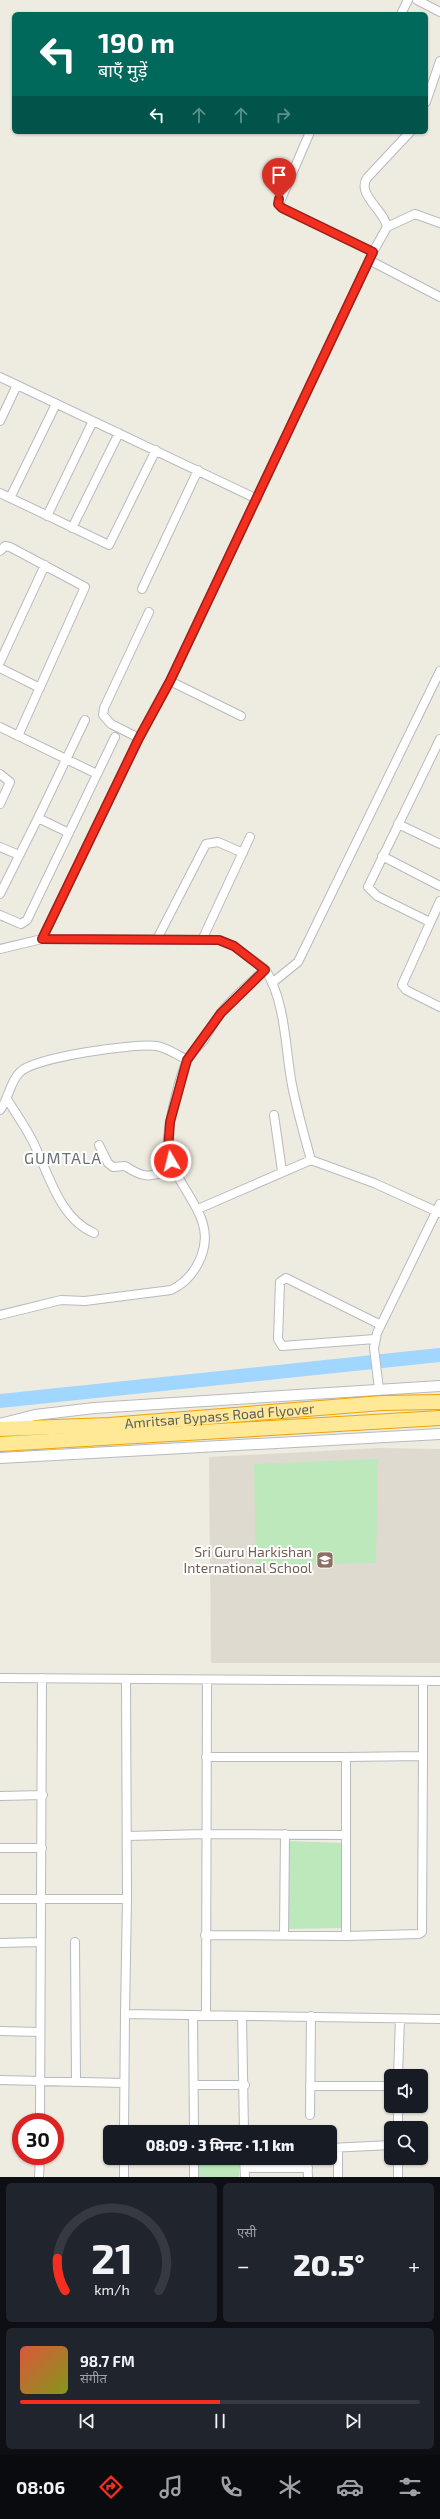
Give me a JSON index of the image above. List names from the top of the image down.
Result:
{
  "streets": {
    "highway": ["Amritsar Bypass Road Flyover"]
  },
  "districts": ["GUMTALA"],
  "places": {
    "school or university": ["Sri Guru Harkishan International School"]
  },
  "page": {
    "turn": ["190 m", "बाएँ मुड़ें"],
    "limit": "30",
    "trip": "08:09 · 3 मिनट · 1.1 km",
    "tile": "एसी",
    "heat": ["−", "20.5°", "+"],
    "song": ["98.7 FM", "संगीत"],
    "tabs": "08:06",
    "gauge": ["21", "km/h"]
  }
}
